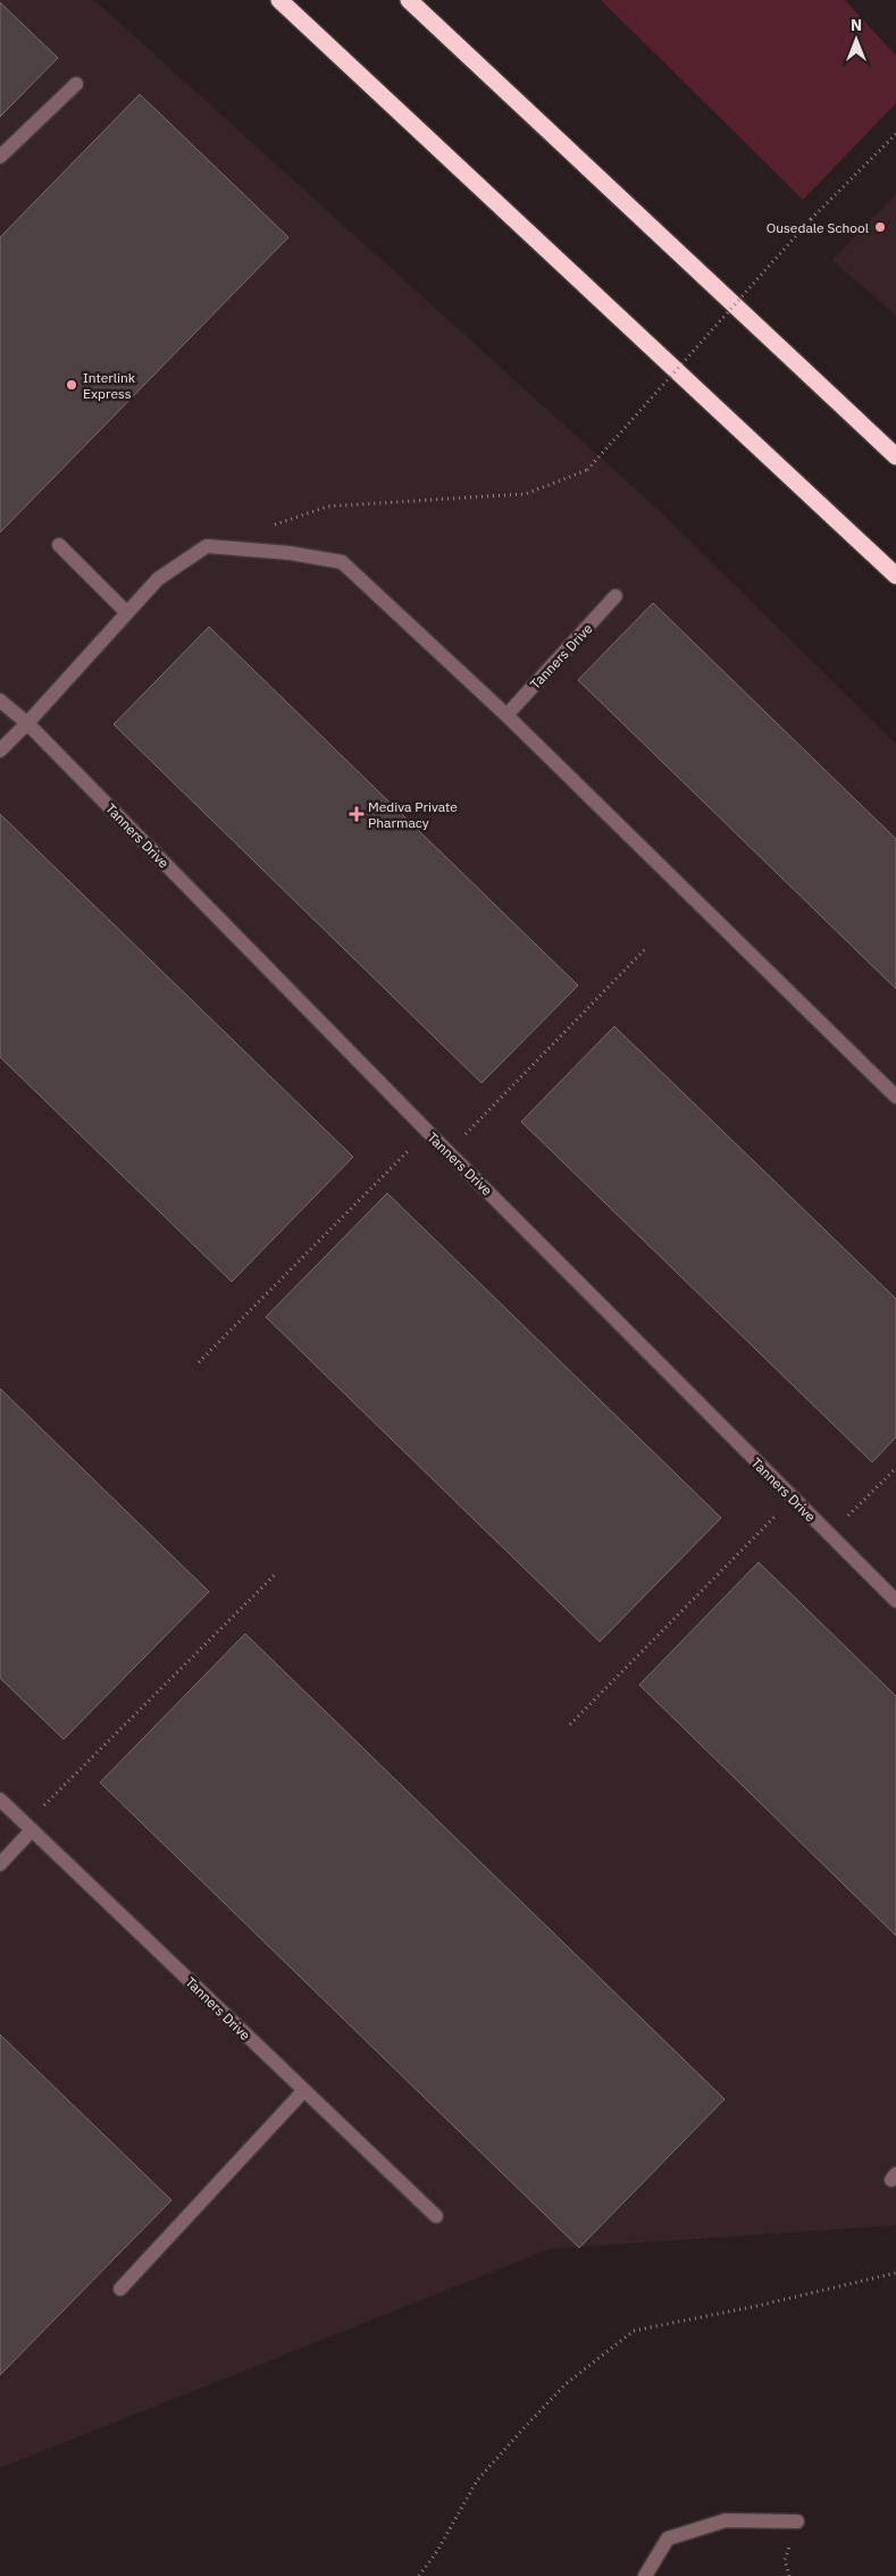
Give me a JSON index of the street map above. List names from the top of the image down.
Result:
{
  "streets": {
    "street": ["Tanners Drive"]
  },
  "places": {
    "other": ["Ousedale School", "Interlink Express"],
    "health": ["Mediva Private Pharmacy"]
  },
  "north": "top"
}
